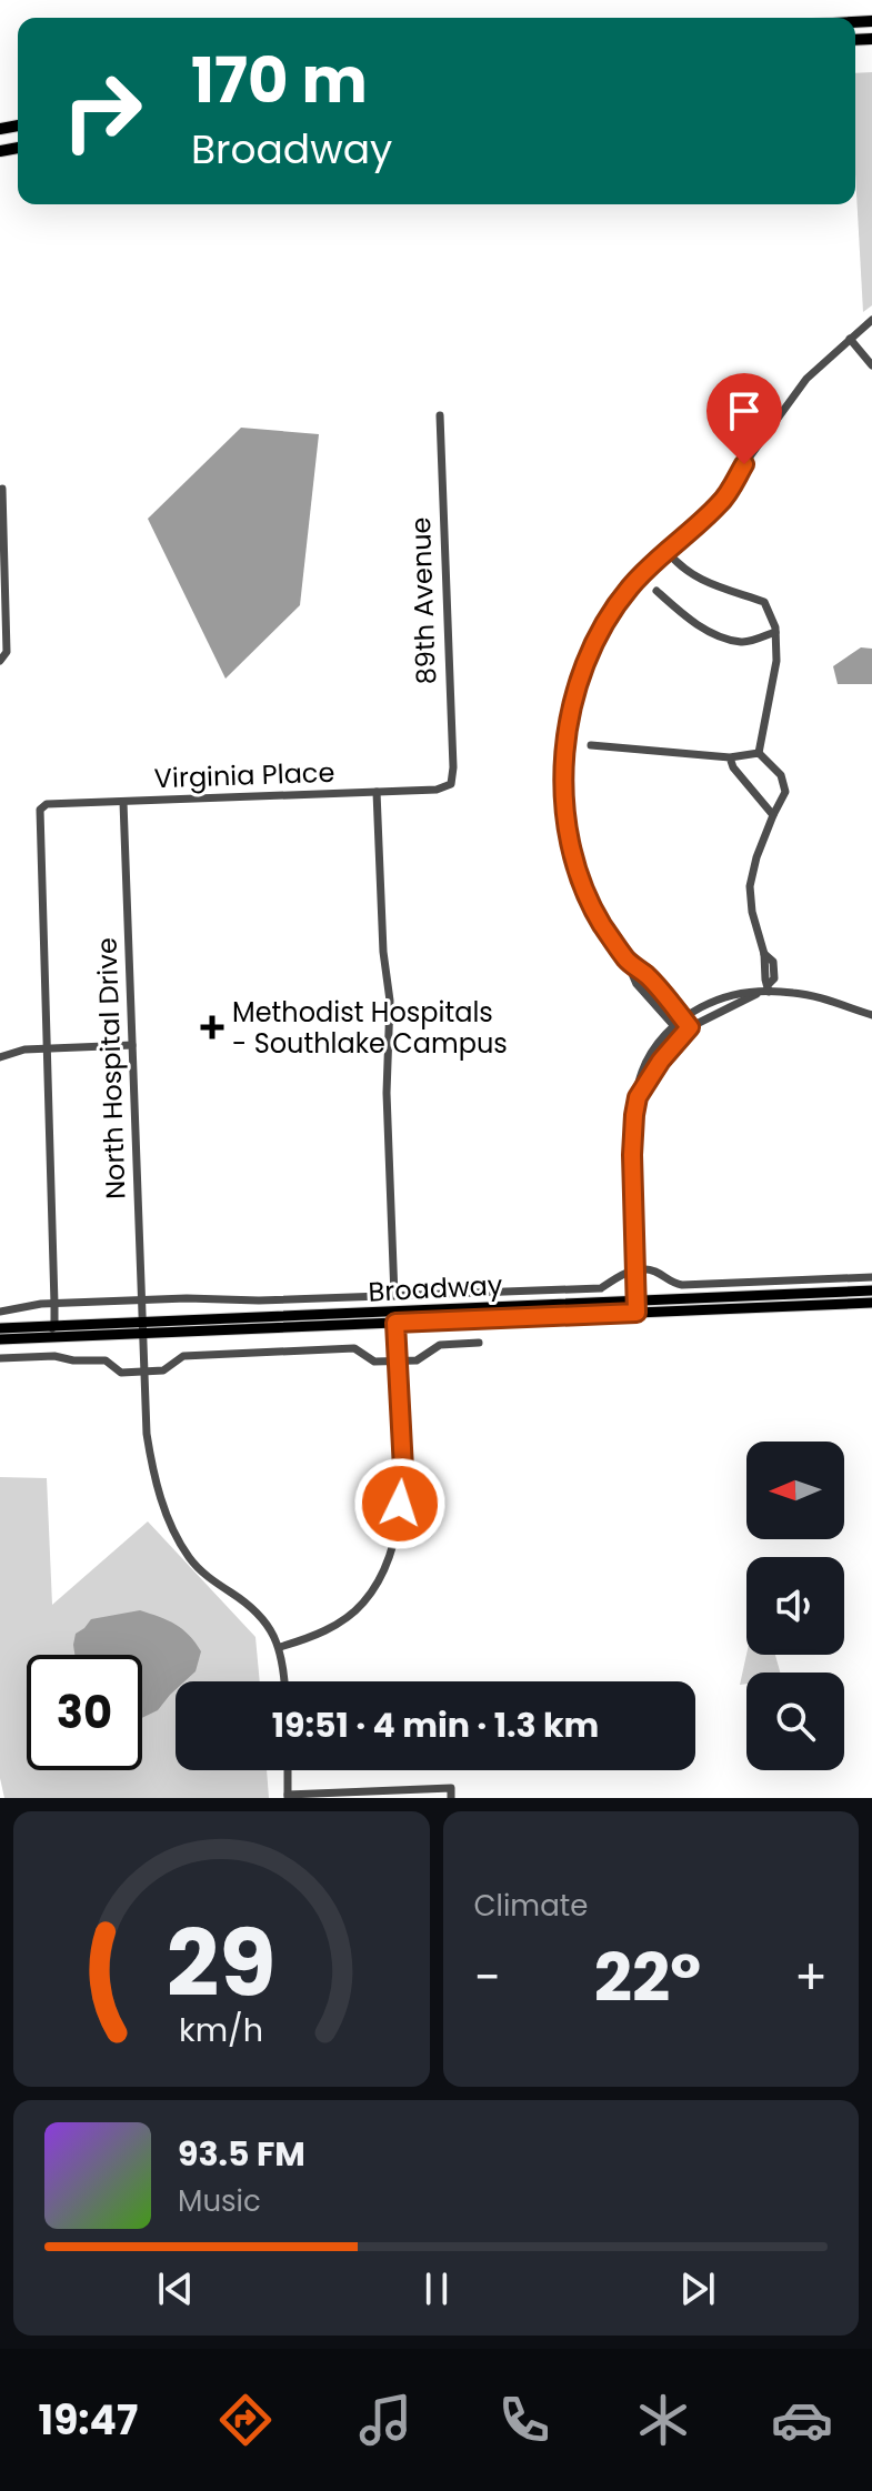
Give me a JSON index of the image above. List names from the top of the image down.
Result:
{
  "streets": {
    "main road": ["Broadway"],
    "street": ["89th Avenue", "Virginia Place", "North Hospital Drive"]
  },
  "crossings": [
    ["89th Avenue", "Virginia Place"],
    ["Virginia Place", "North Hospital Drive"],
    ["North Hospital Drive", "Broadway"]
  ],
  "places": {
    "health": ["Methodist Hospitals - Southlake Campus"]
  },
  "north": "left",
  "page": {
    "turn": ["170 m", "Broadway"],
    "limit": "30",
    "trip": "19:51 · 4 min · 1.3 km",
    "tile": "Climate",
    "heat": ["−", "22°", "+"],
    "song": ["93.5 FM", "Music"],
    "tabs": "19:47",
    "gauge": ["29", "km/h"]
  }
}
